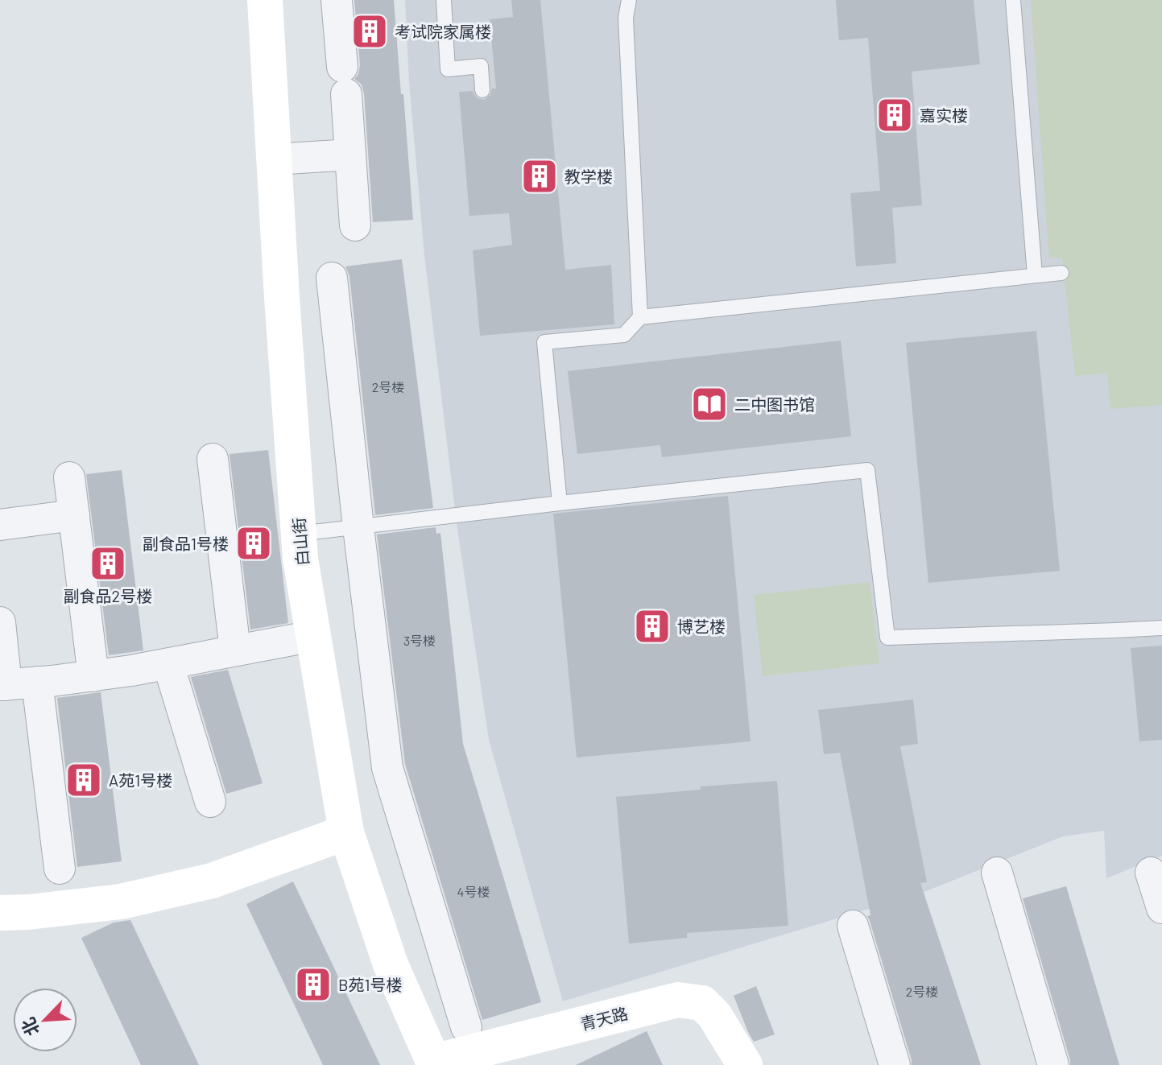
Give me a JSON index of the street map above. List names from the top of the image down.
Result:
{
  "streets": {
    "main road": ["白山街", "青天路"]
  },
  "crossings": [
    ["白山街", "青天路"]
  ],
  "places": {
    "building": [
      "考试院家属楼",
      "嘉实楼",
      "教学楼",
      "副食品1号楼",
      "副食品2号楼",
      "博艺楼",
      "A苑1号楼",
      "B苑1号楼"
    ],
    "library": ["二中图书馆"]
  },
  "house_numbers": [
    "2号楼",
    "3号楼",
    "4号楼",
    "2号楼"
  ],
  "north": "bottom left"
}
